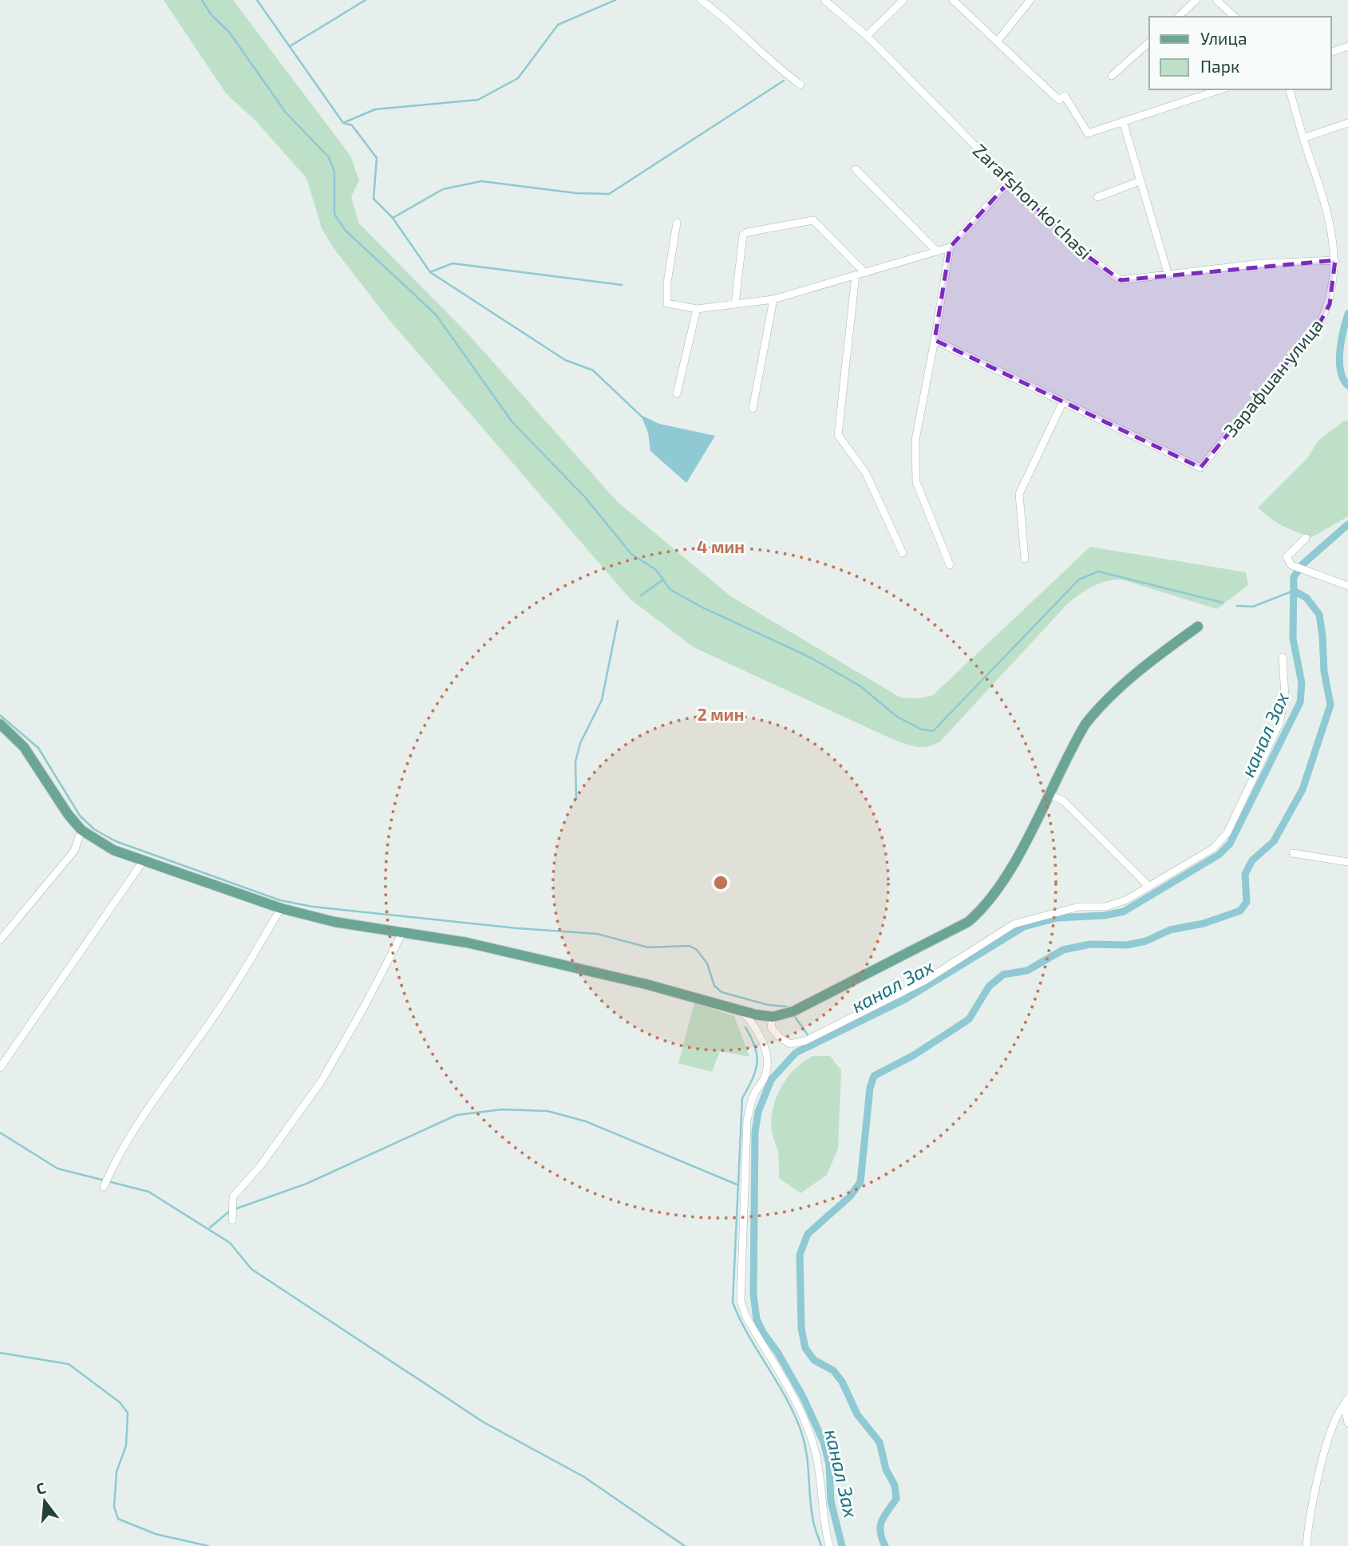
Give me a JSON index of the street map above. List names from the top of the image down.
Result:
{
  "streets": {
    "street": ["Zarafshon ko'chasi", "Зарафшан улица"]
  },
  "crossings": [
    ["Zarafshon ko'chasi", "Зарафшан улица"]
  ],
  "water": ["канал Зах"],
  "legend": ["Улица", "Парк"],
  "north": "top",
  "rings": ["4 мин", "2 мин"]
}
